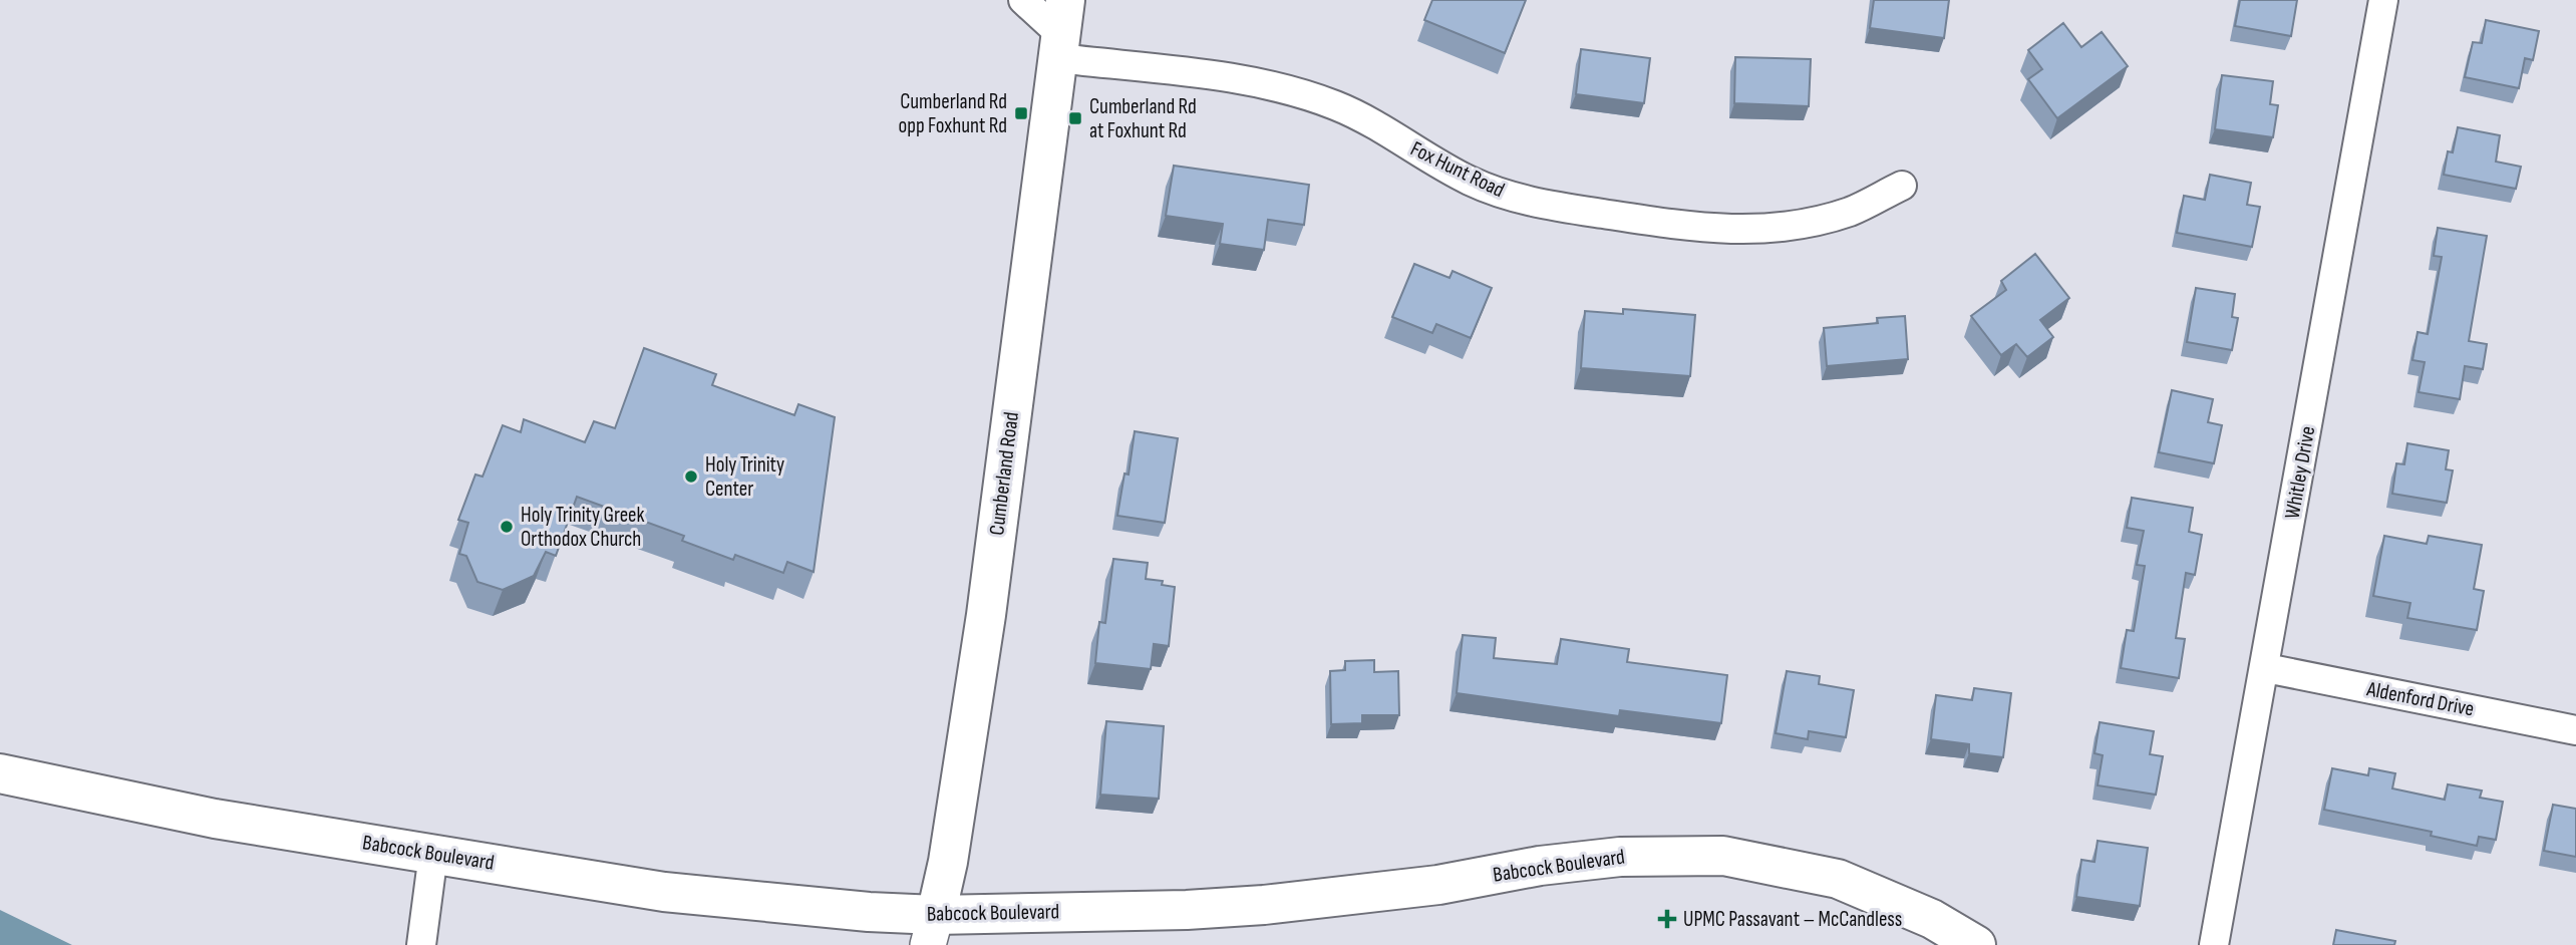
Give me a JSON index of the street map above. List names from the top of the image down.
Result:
{
  "streets": {
    "main road": ["Cumberland Road", "Babcock Boulevard"],
    "street": ["Fox Hunt Road", "Whitley Drive", "Aldenford Drive"]
  },
  "crossings": [
    ["Fox Hunt Road", "Cumberland Road"],
    ["Whitley Drive", "Aldenford Drive"],
    ["Cumberland Road", "Babcock Boulevard"]
  ],
  "places": {
    "transit": ["Cumberland Rd opp Foxhunt Rd", "Cumberland Rd at Foxhunt Rd"],
    "other": ["Holy Trinity Center", "Holy Trinity Greek Orthodox Church"],
    "health": ["UPMC Passavant – McCandless"]
  }
}
